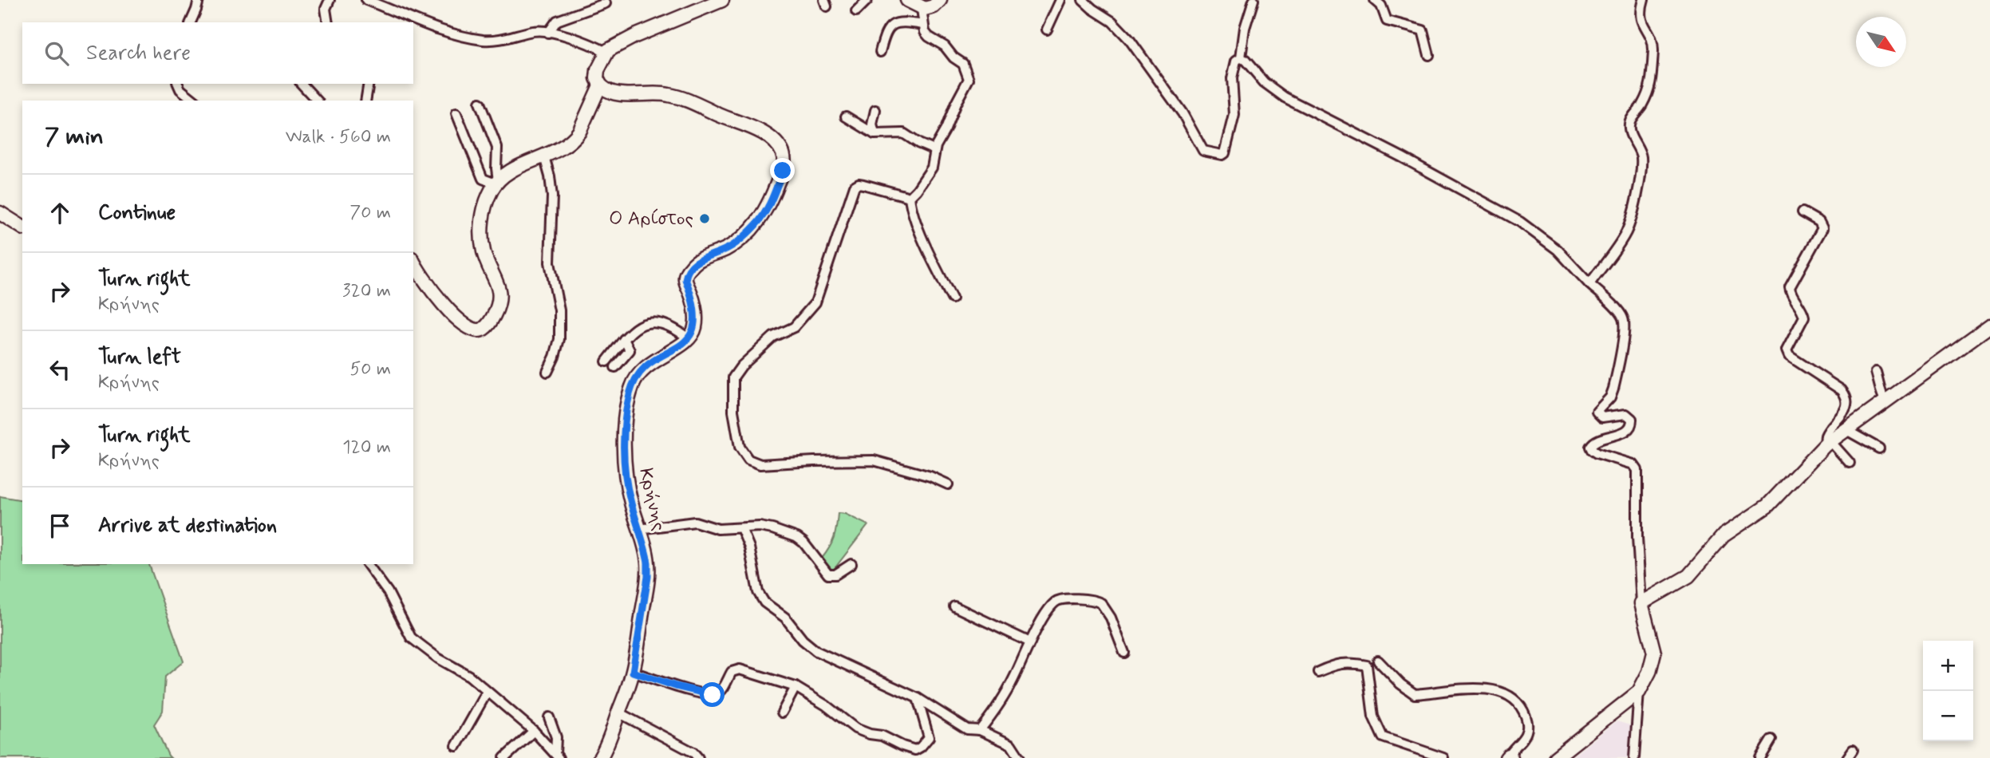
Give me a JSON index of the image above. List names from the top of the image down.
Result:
{
  "streets": {
    "street": ["Κρήνης"]
  },
  "places": ["Ο Αρίστος"],
  "north": "bottom right",
  "page": {
    "search": "Search here",
    "heading": ["7 min", "Walk · 560 m"],
    "list": [
      ["Continue", "70 m"],
      ["Turn right", "Κρήνης", "320 m"],
      ["Turn left", "Κρήνης", "50 m"],
      ["Turn right", "Κρήνης", "120 m"],
      "Arrive at destination"
    ],
    "map_buttons": ["+", "−"]
  }
}
